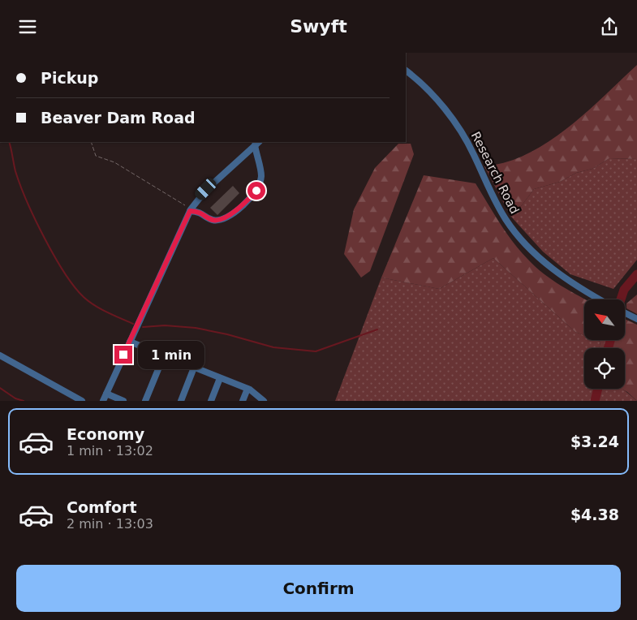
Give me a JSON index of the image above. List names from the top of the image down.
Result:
{
  "streets": {
    "street": ["Research Road"]
  },
  "north": "top left",
  "page": {
    "header": "Swyft",
    "banner": ["Pickup", "Beaver Dam Road"],
    "bubble": "1 min",
    "list": [
      {
        "name": "Economy",
        "note": "1 min · 13:02",
        "value": "$3.24"
      },
      {
        "name": "Comfort",
        "note": "2 min · 13:03",
        "value": "$4.38"
      }
    ],
    "buttons": "Confirm"
  }
}
